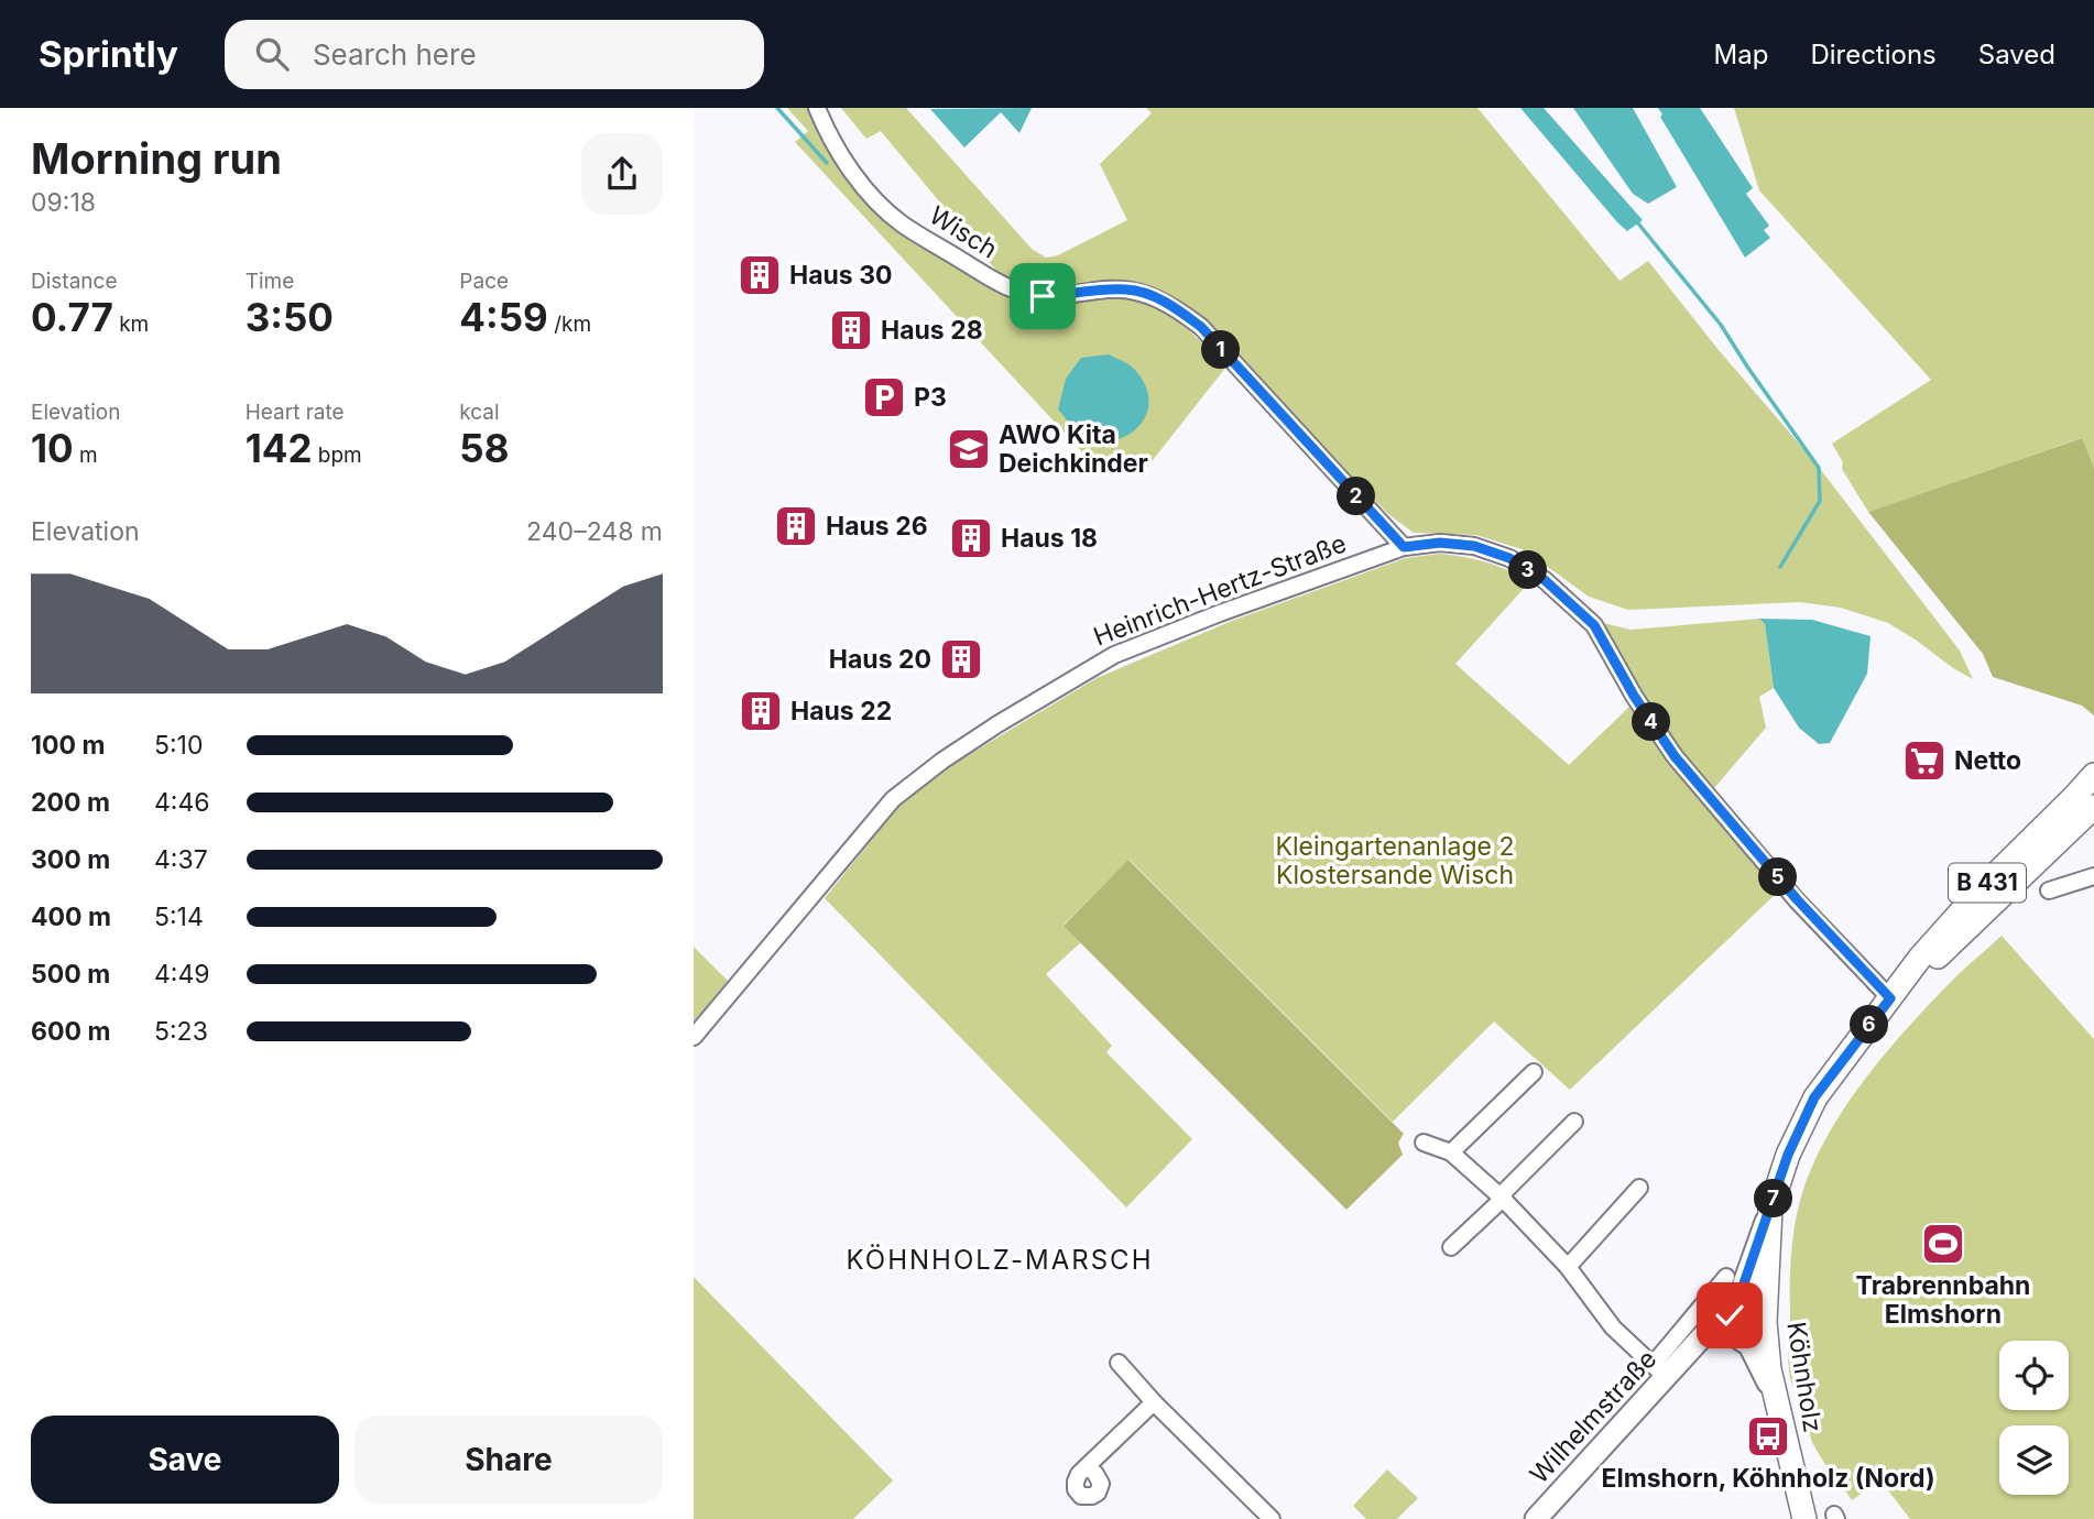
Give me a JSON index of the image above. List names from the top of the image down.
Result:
{
  "streets": {
    "main road": ["B 431", "Köhnholz", "Wilhelmstraße"],
    "street": ["Wisch", "Heinrich-Hertz-Straße"]
  },
  "crossings": [
    ["Wisch", "Heinrich-Hertz-Straße"],
    ["Heinrich-Hertz-Straße", "B 431"],
    ["Heinrich-Hertz-Straße", "Köhnholz"],
    ["B 431", "Köhnholz"],
    ["Köhnholz", "Wilhelmstraße"]
  ],
  "districts": ["KÖHNHOLZ-MARSCH"],
  "parks": ["Kleingartenanlage 2 Klostersande Wisch"],
  "places": {
    "building": [
      "Haus 30",
      "Haus 28",
      "Haus 26",
      "Haus 18",
      "Haus 20",
      "Haus 22"
    ],
    "parking": ["P3"],
    "school or university": ["AWO Kita Deichkinder"],
    "supermarket": ["Netto"],
    "sports": ["Trabrennbahn Elmshorn"],
    "bus stop": ["Elmshorn, Köhnholz (Nord)"]
  },
  "page": {
    "header": "Sprintly",
    "search": "Search here",
    "nav": ["Map", "Directions", "Saved"],
    "heading": ["Morning run", "09:18"],
    "stats": [
      ["Distance", "0.77 km"],
      ["Time", "3:50"],
      ["Pace", "4:59 /km"],
      ["Elevation", "10 m"],
      ["Heart rate", "142 bpm"],
      ["kcal", "58"]
    ],
    "pins": [
      "1",
      "2",
      "3",
      "4",
      "5",
      "6",
      "7"
    ],
    "chart": ["Elevation", "240–248 m"],
    "list": [
      {
        "name": "100 m",
        "note": "5:10"
      },
      {
        "name": "200 m",
        "note": "4:46"
      },
      {
        "name": "300 m",
        "note": "4:37"
      },
      {
        "name": "400 m",
        "note": "5:14"
      },
      {
        "name": "500 m",
        "note": "4:49"
      },
      {
        "name": "600 m",
        "note": "5:23"
      }
    ],
    "buttons": ["Save", "Share"]
  }
}
